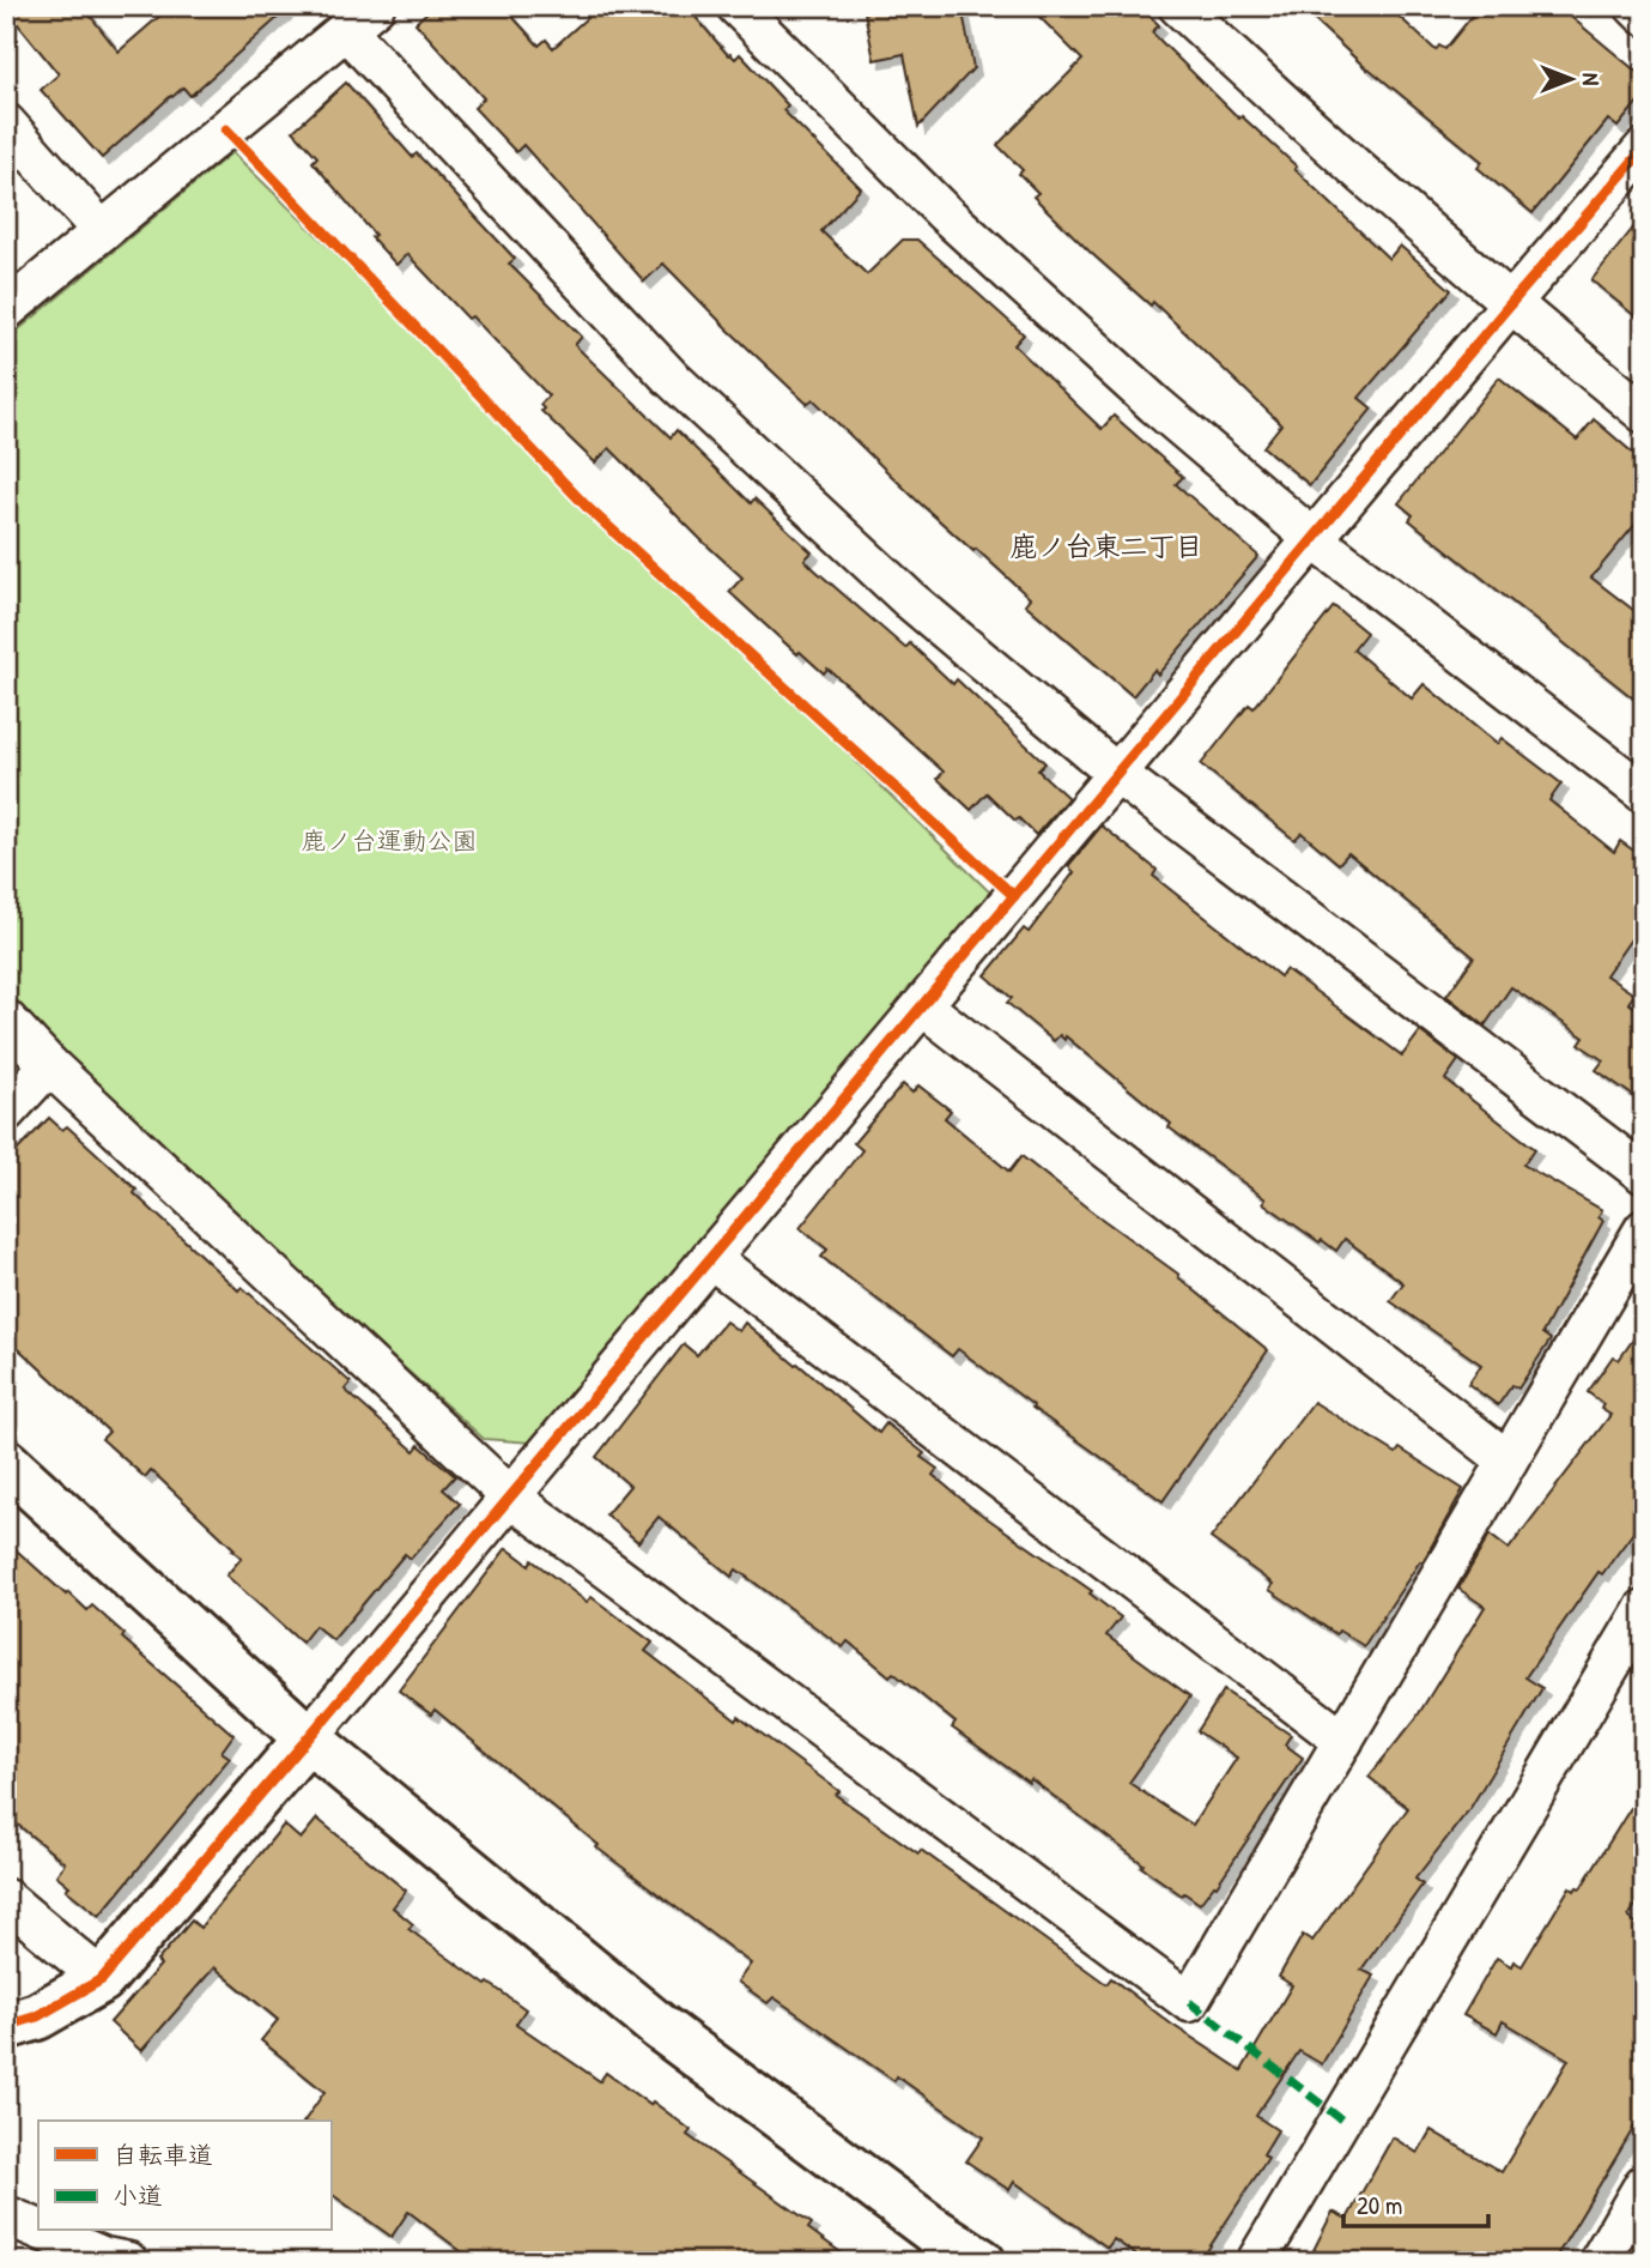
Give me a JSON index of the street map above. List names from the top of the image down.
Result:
{
  "districts": ["鹿ノ台東二丁目"],
  "parks": ["鹿ノ台運動公園"],
  "legend": ["自転車道", "小道"],
  "scale_bar": "20 m",
  "north": "right"
}
